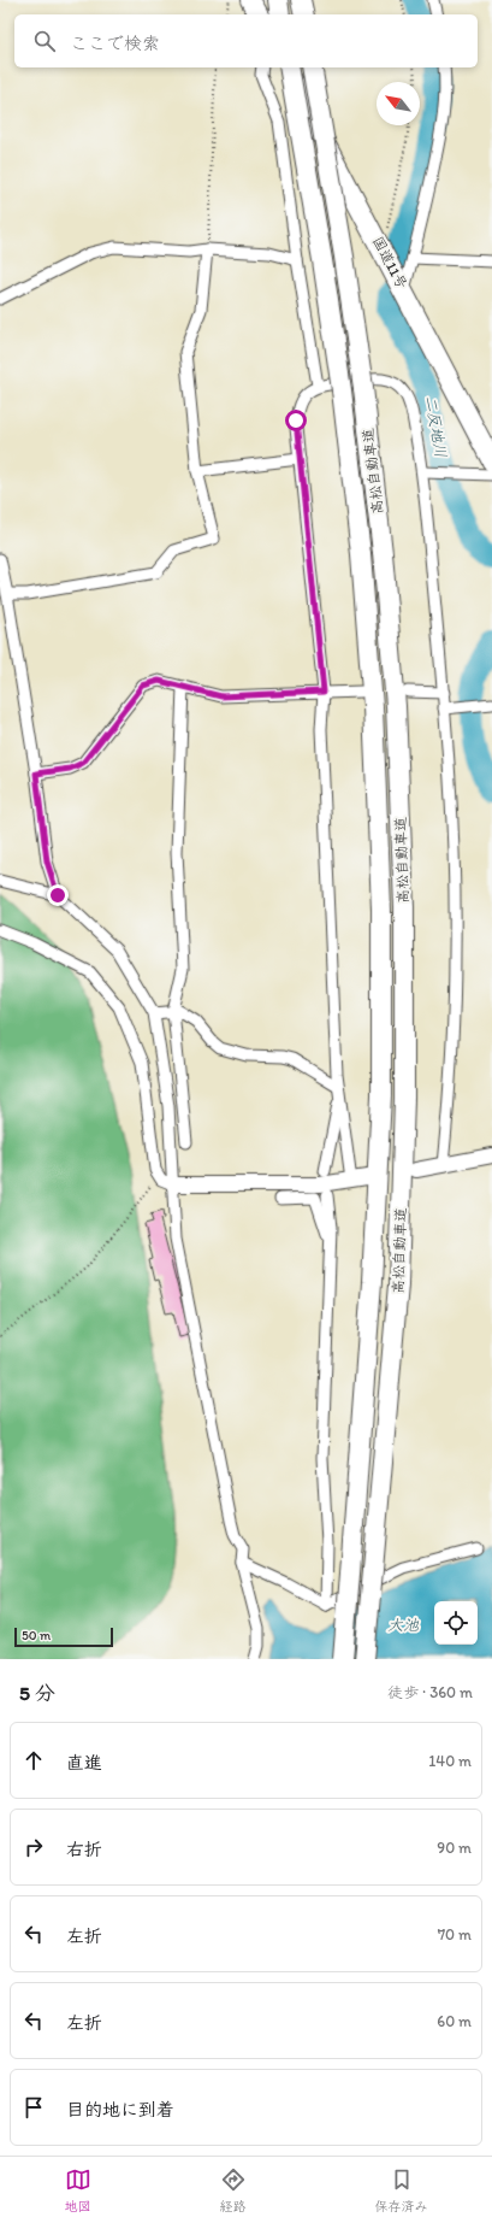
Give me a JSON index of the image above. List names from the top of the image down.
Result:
{
  "streets": {
    "highway": ["国道11号", "高松自動車道"]
  },
  "water": ["二反地川", "大池"],
  "scale_bar": "50 m",
  "north": "top left",
  "page": {
    "search": "ここで検索",
    "scale": "50 m",
    "heading": ["5 分", "徒歩 · 360 m"],
    "list": [
      ["直進", "140 m"],
      ["右折", "90 m"],
      ["左折", "70 m"],
      ["左折", "60 m"],
      "目的地に到着"
    ],
    "nav": ["地図", "経路", "保存済み"]
  }
}
